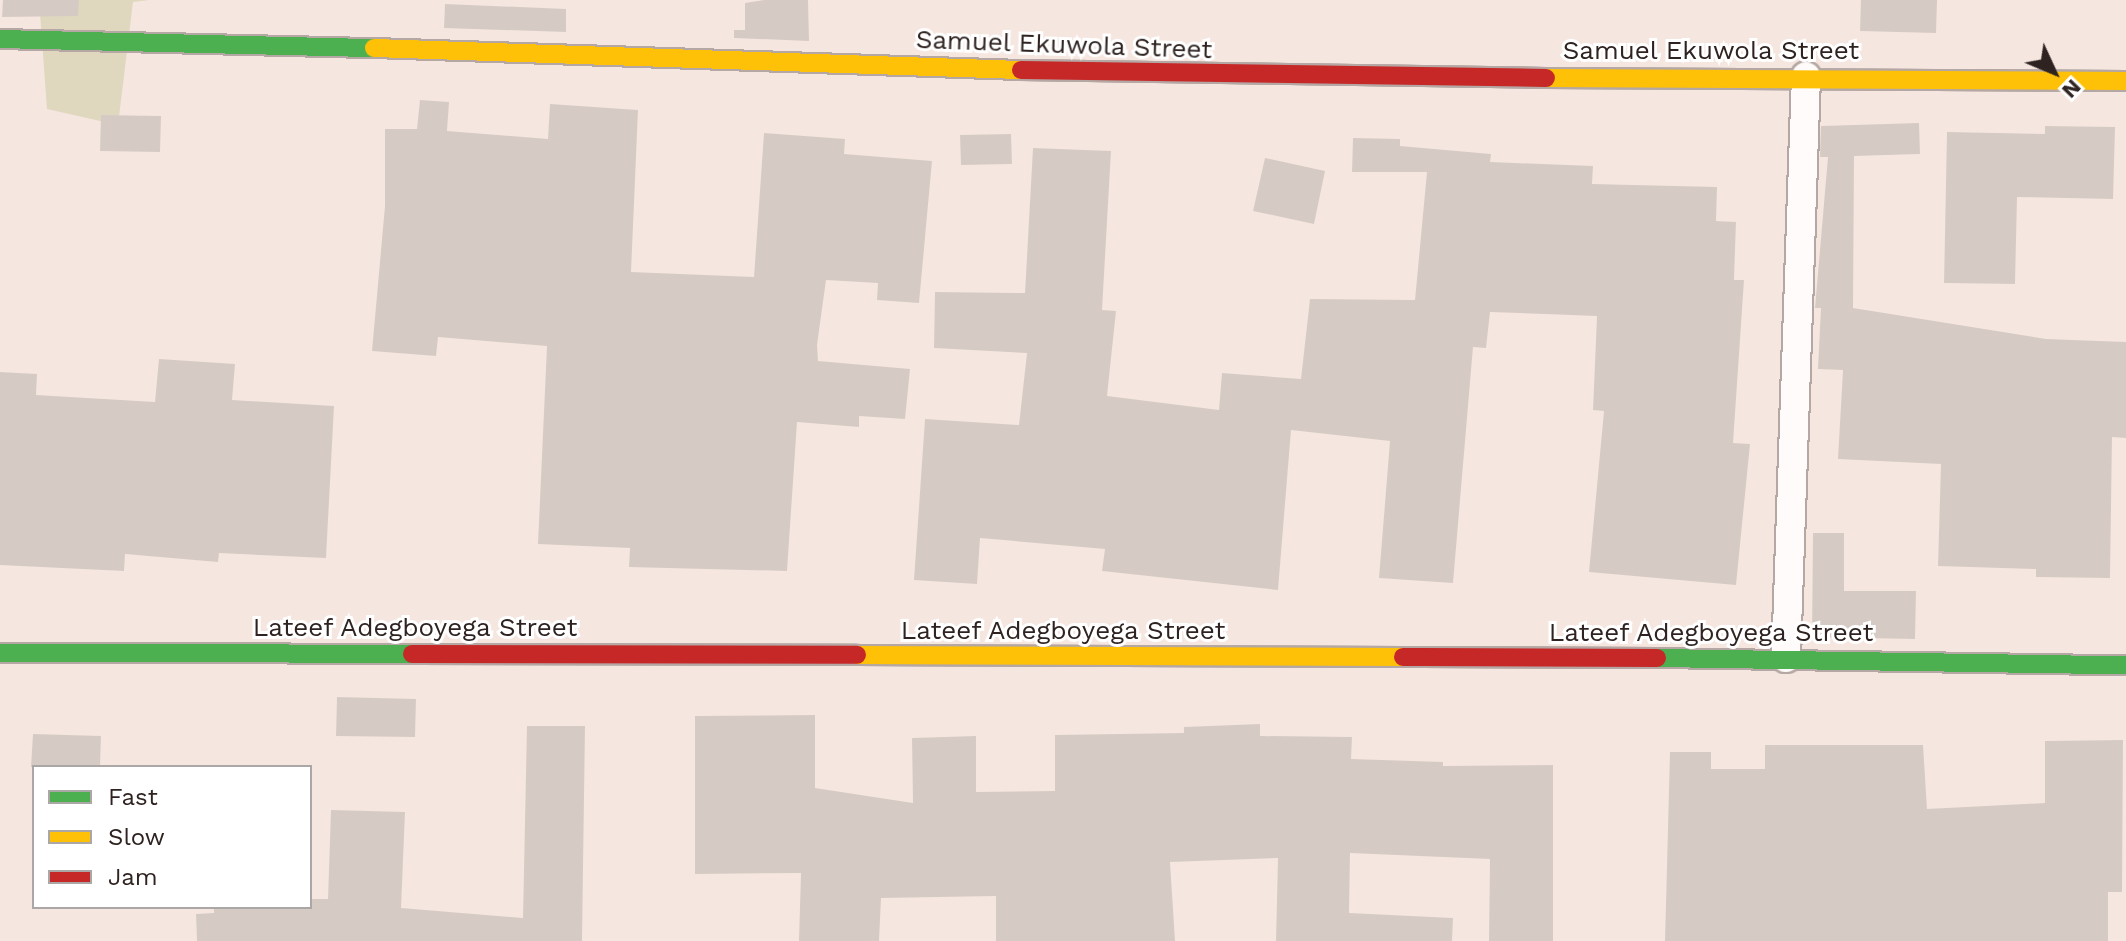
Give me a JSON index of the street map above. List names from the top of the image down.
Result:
{
  "streets": {
    "street": ["Samuel Ekuwola Street", "Lateef Adegboyega Street"]
  },
  "legend": ["Fast", "Slow", "Jam"],
  "north": "bottom right"
}
